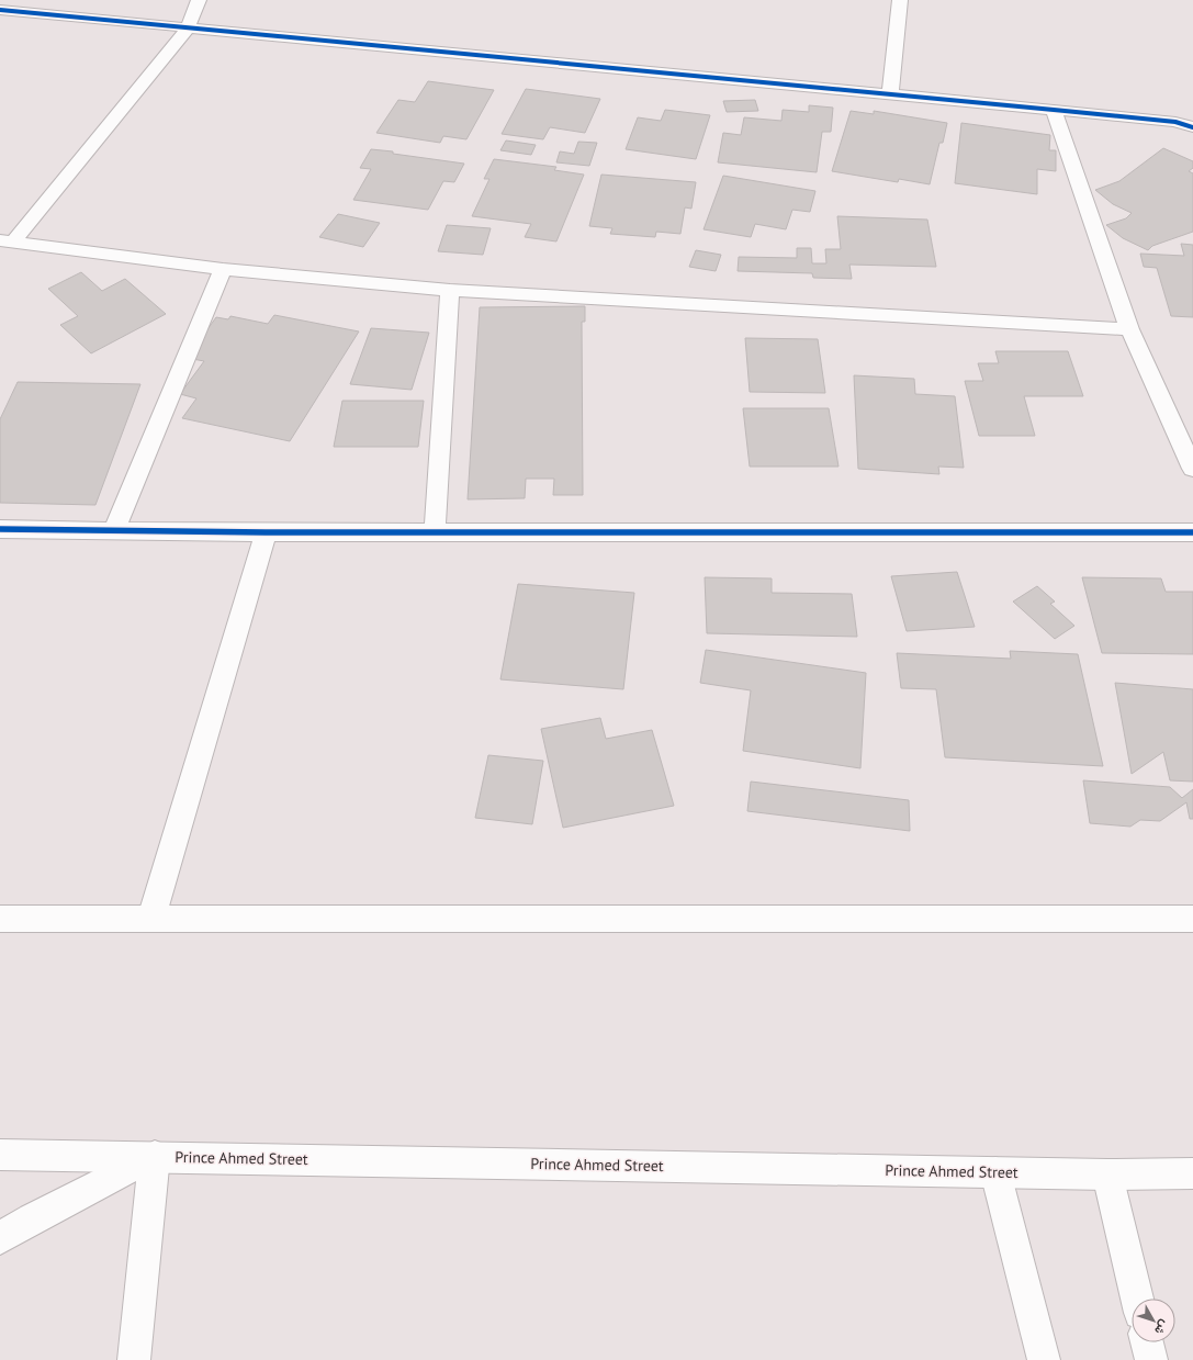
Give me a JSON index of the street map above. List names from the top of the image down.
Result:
{
  "streets": {
    "street": ["Prince Ahmed Street"]
  },
  "north": "bottom right"
}
